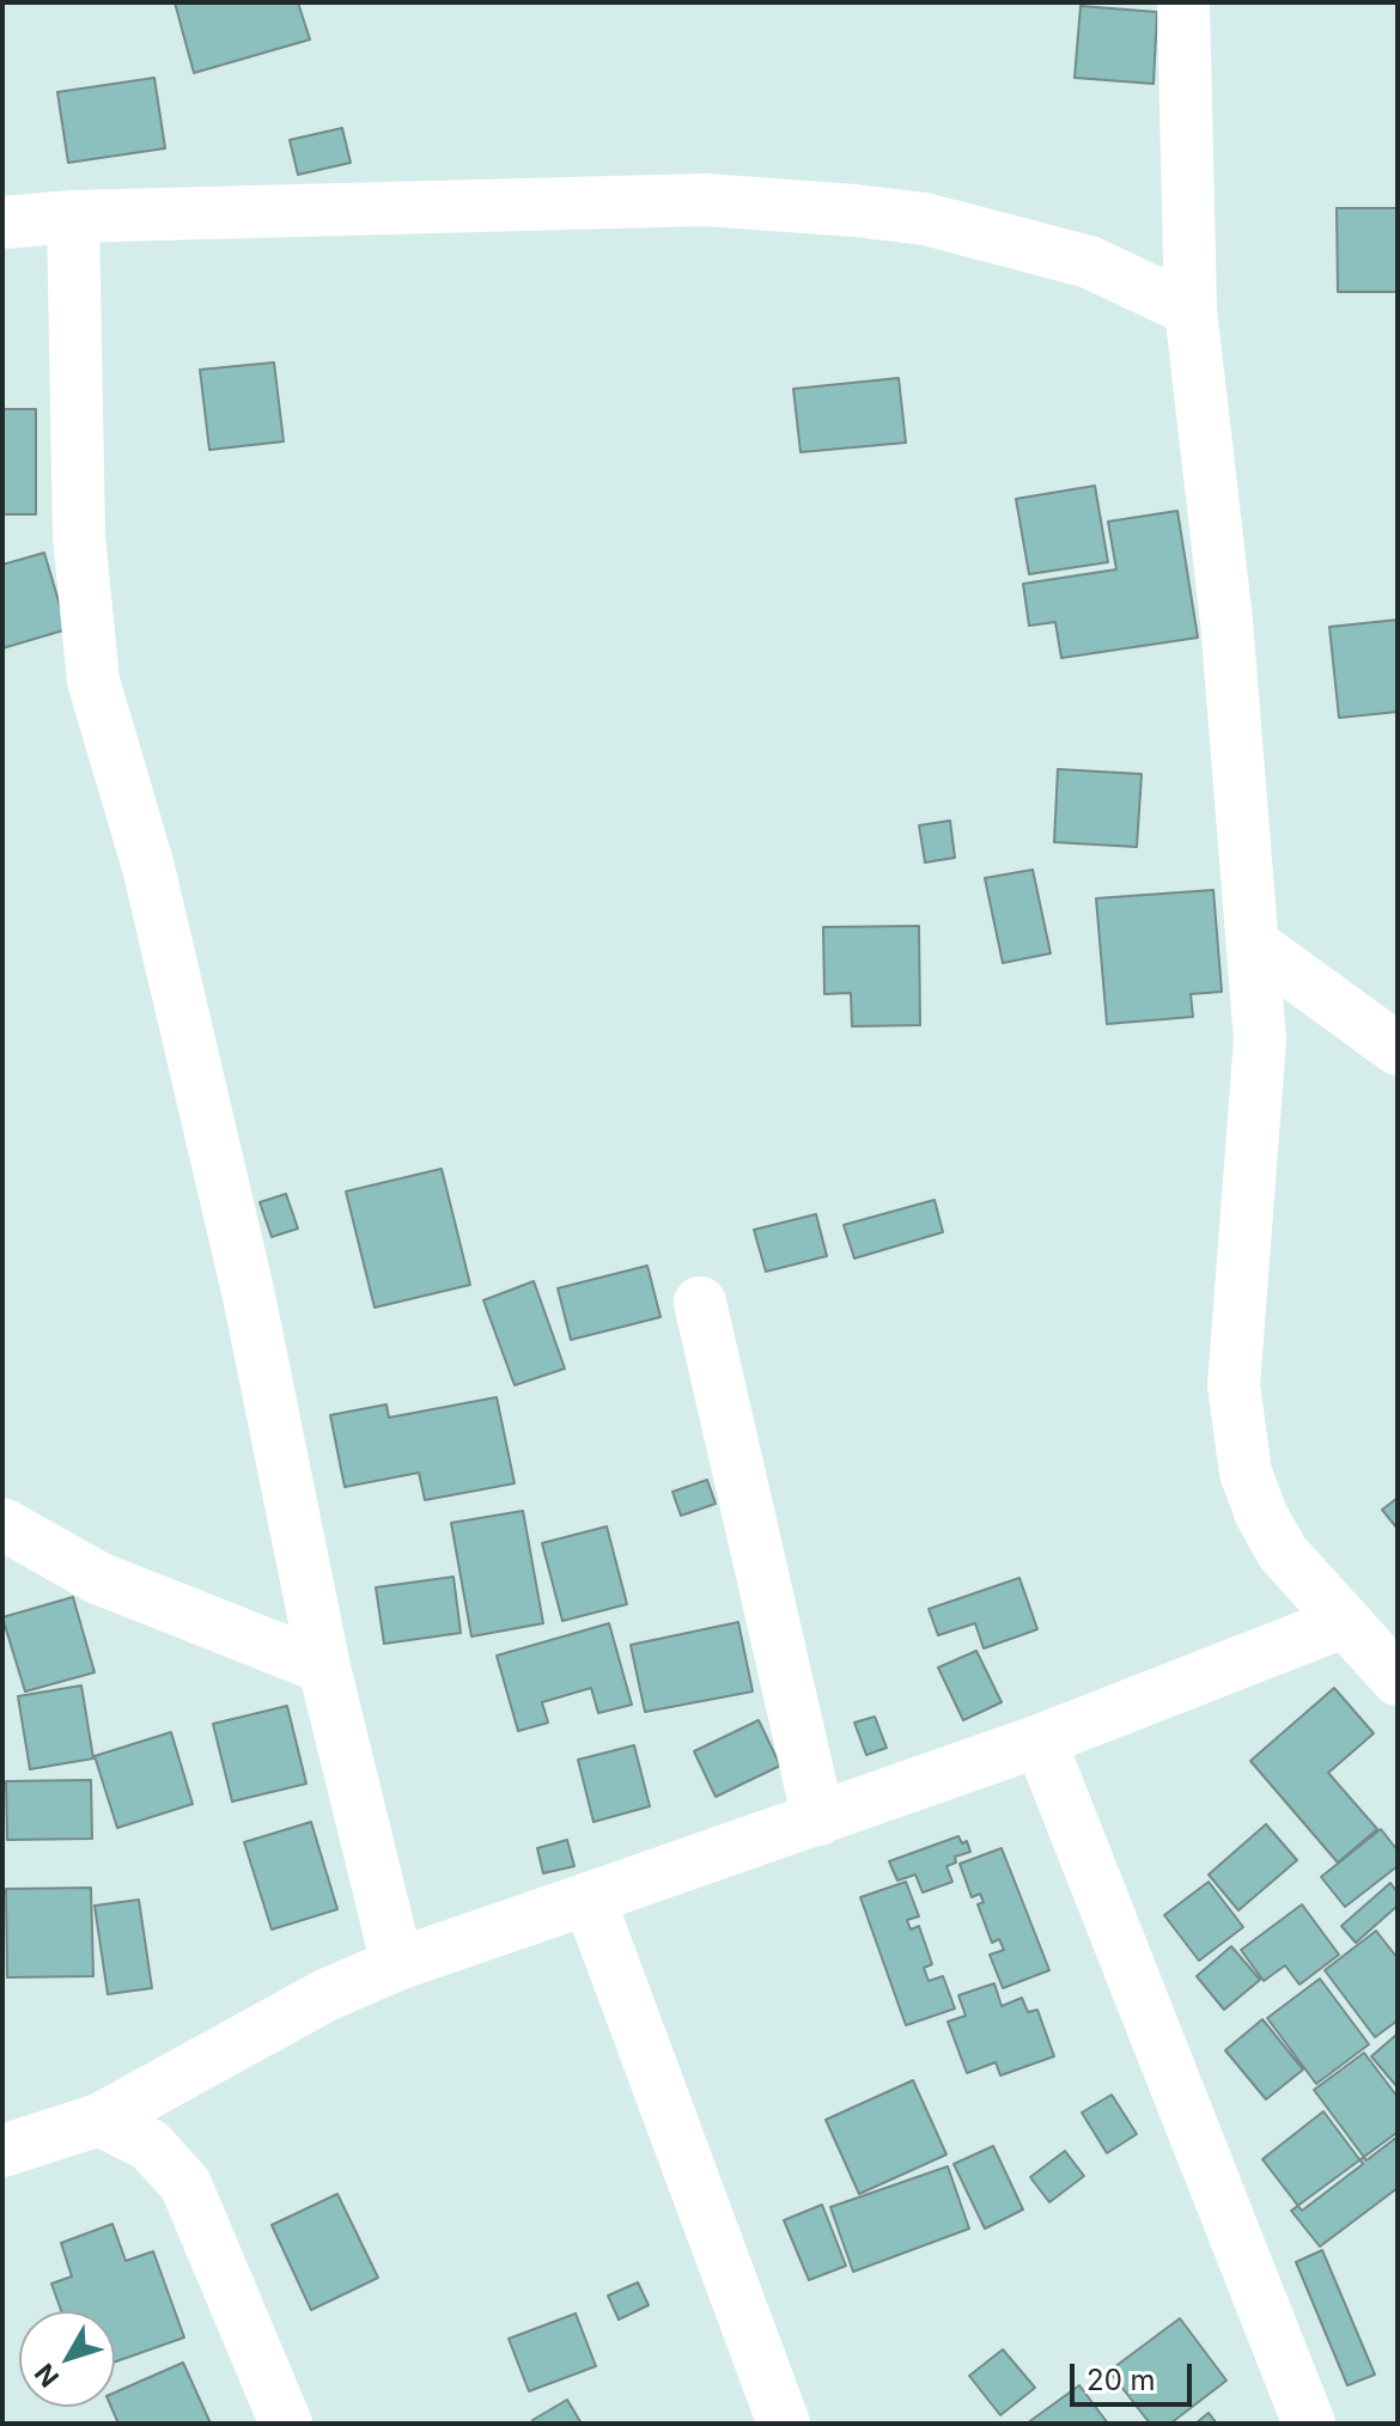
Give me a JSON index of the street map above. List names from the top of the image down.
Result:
{
  "scale_bar": "20 m",
  "north": "bottom left"
}
